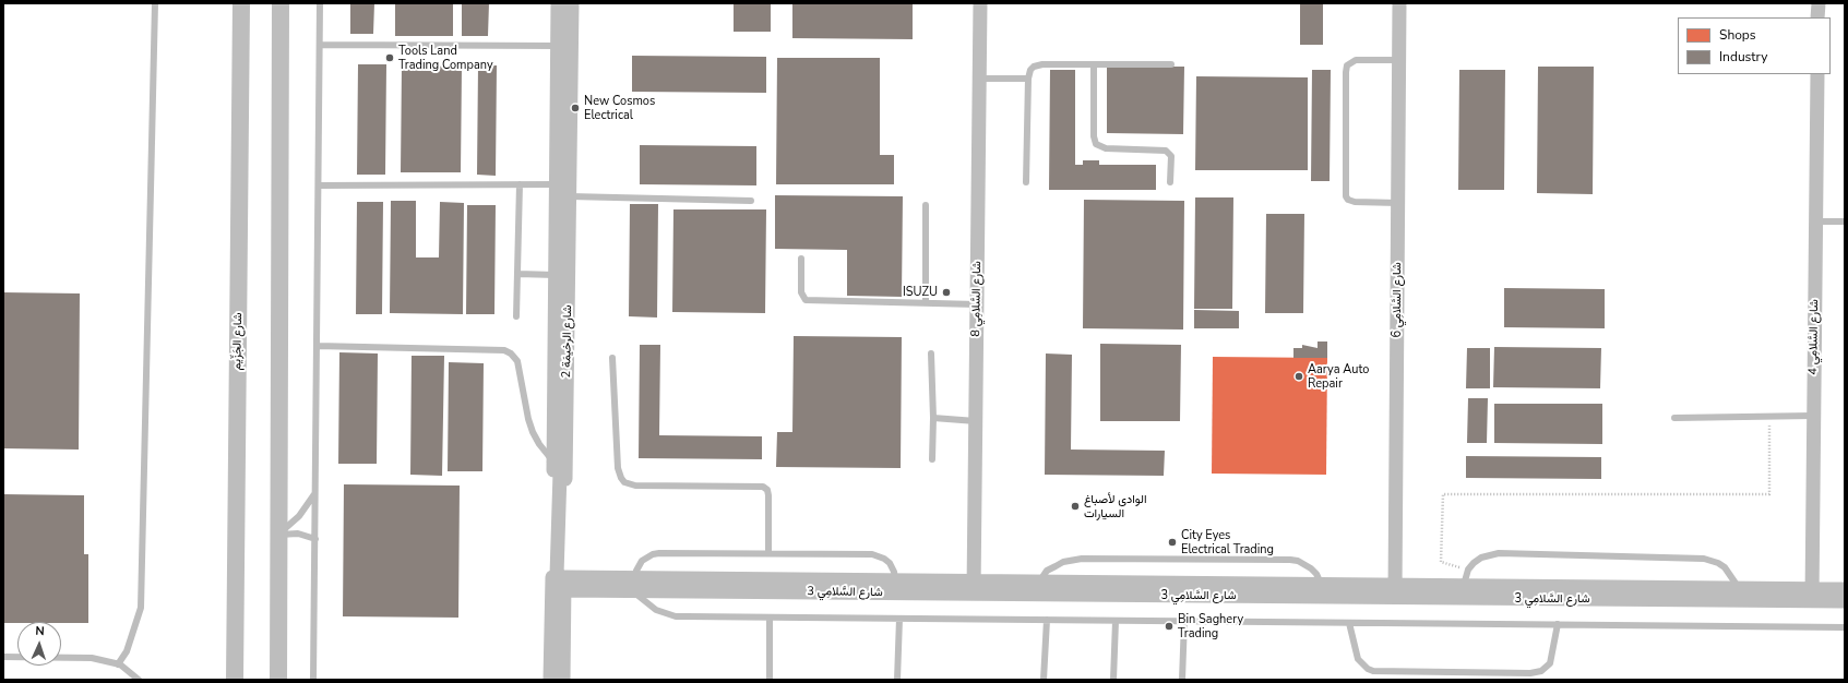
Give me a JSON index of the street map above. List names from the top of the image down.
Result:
{
  "streets": {
    "street": [
      "شارع السَّلامِي 8",
      "شارع السَّلامِي 6",
      "شارع السَّلامِي 4",
      "شارع الجَزِّيم",
      "شارع الرخيمَة 2",
      "شارع السَّلامِي 3"
    ]
  },
  "crossings": [
    ["شارع السَّلامِي 8", "شارع السَّلامِي 3"],
    ["شارع السَّلامِي 6", "شارع السَّلامِي 3"],
    ["شارع السَّلامِي 4", "شارع السَّلامِي 3"],
    ["شارع الرخيمَة 2", "شارع السَّلامِي 3"]
  ],
  "places": [
    "Tools Land Trading Company",
    "New Cosmos Electrical",
    "ISUZU",
    "Aarya Auto Repair",
    "الوادي لأصباغ السيارات",
    "City Eyes Electrical Trading",
    "Bin Saghery Trading"
  ],
  "legend": ["Shops", "Industry"],
  "north": "top"
}
